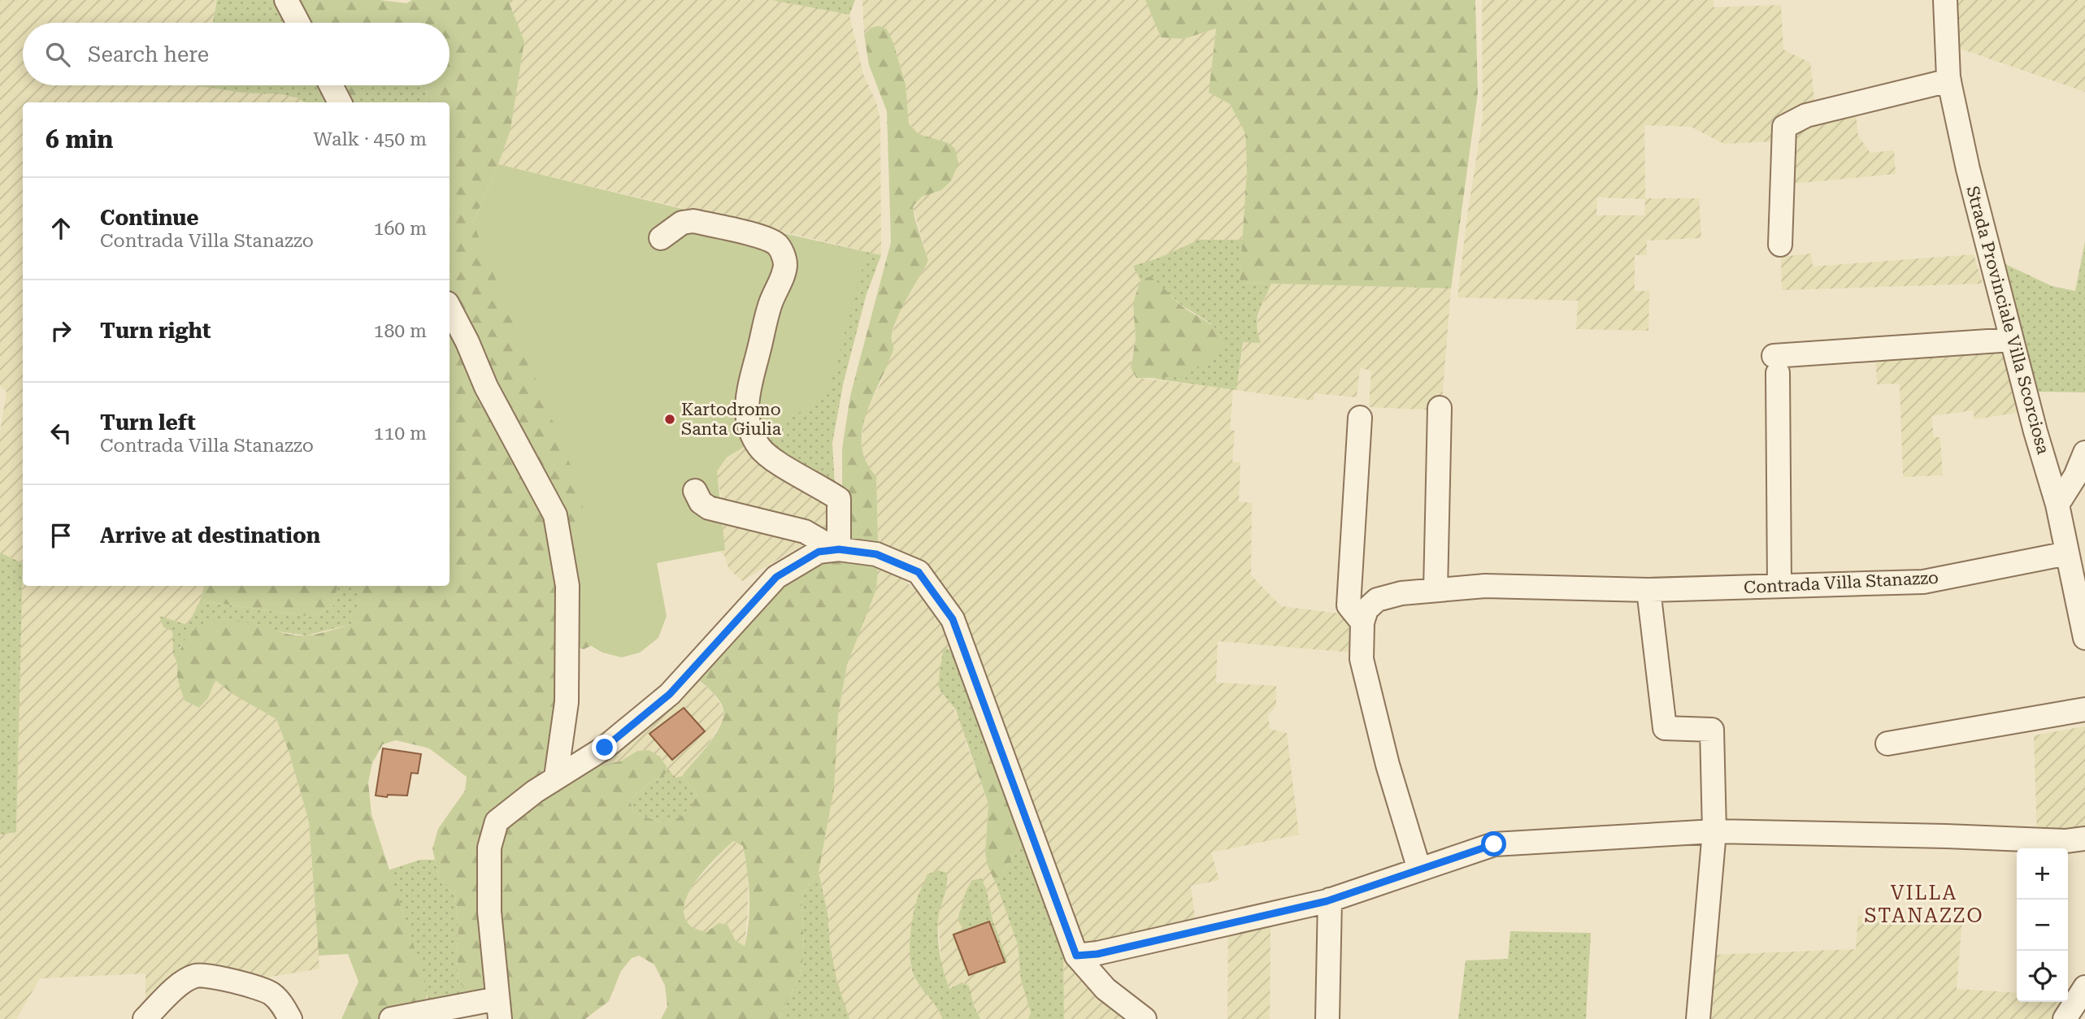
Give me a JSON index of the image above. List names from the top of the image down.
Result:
{
  "streets": {
    "street": ["Strada Provinciale Villa Scorciosa", "Contrada Villa Stanazzo"]
  },
  "crossings": [
    ["Strada Provinciale Villa Scorciosa", "Contrada Villa Stanazzo"]
  ],
  "districts": ["VILLA STANAZZO"],
  "places": ["Kartodromo Santa Giulia"],
  "page": {
    "search": "Search here",
    "heading": ["6 min", "Walk · 450 m"],
    "list": [
      ["Continue", "Contrada Villa Stanazzo", "160 m"],
      ["Turn right", "180 m"],
      ["Turn left", "Contrada Villa Stanazzo", "110 m"],
      "Arrive at destination"
    ],
    "map_buttons": ["+", "−"]
  }
}
